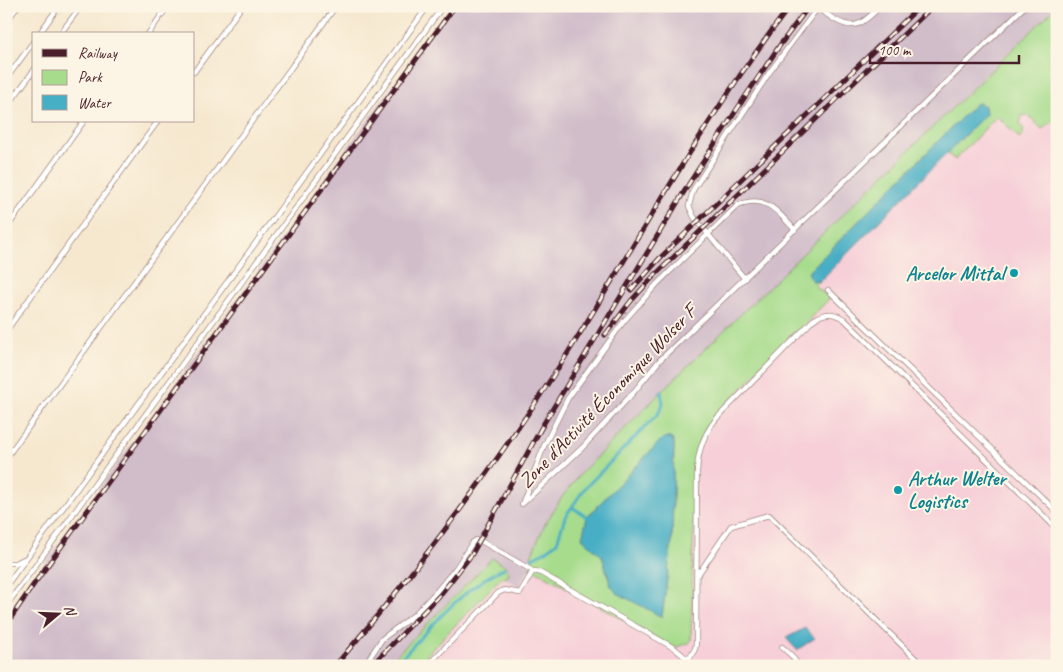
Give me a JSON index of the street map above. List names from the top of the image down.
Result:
{
  "streets": {
    "lane": ["Zone d'Activité Économique Wolser F"]
  },
  "places": ["Arcelor Mittal", "Arthur Welter Logistics"],
  "legend": ["Railway", "Park", "Water"],
  "scale_bar": "100 m",
  "north": "right"
}
